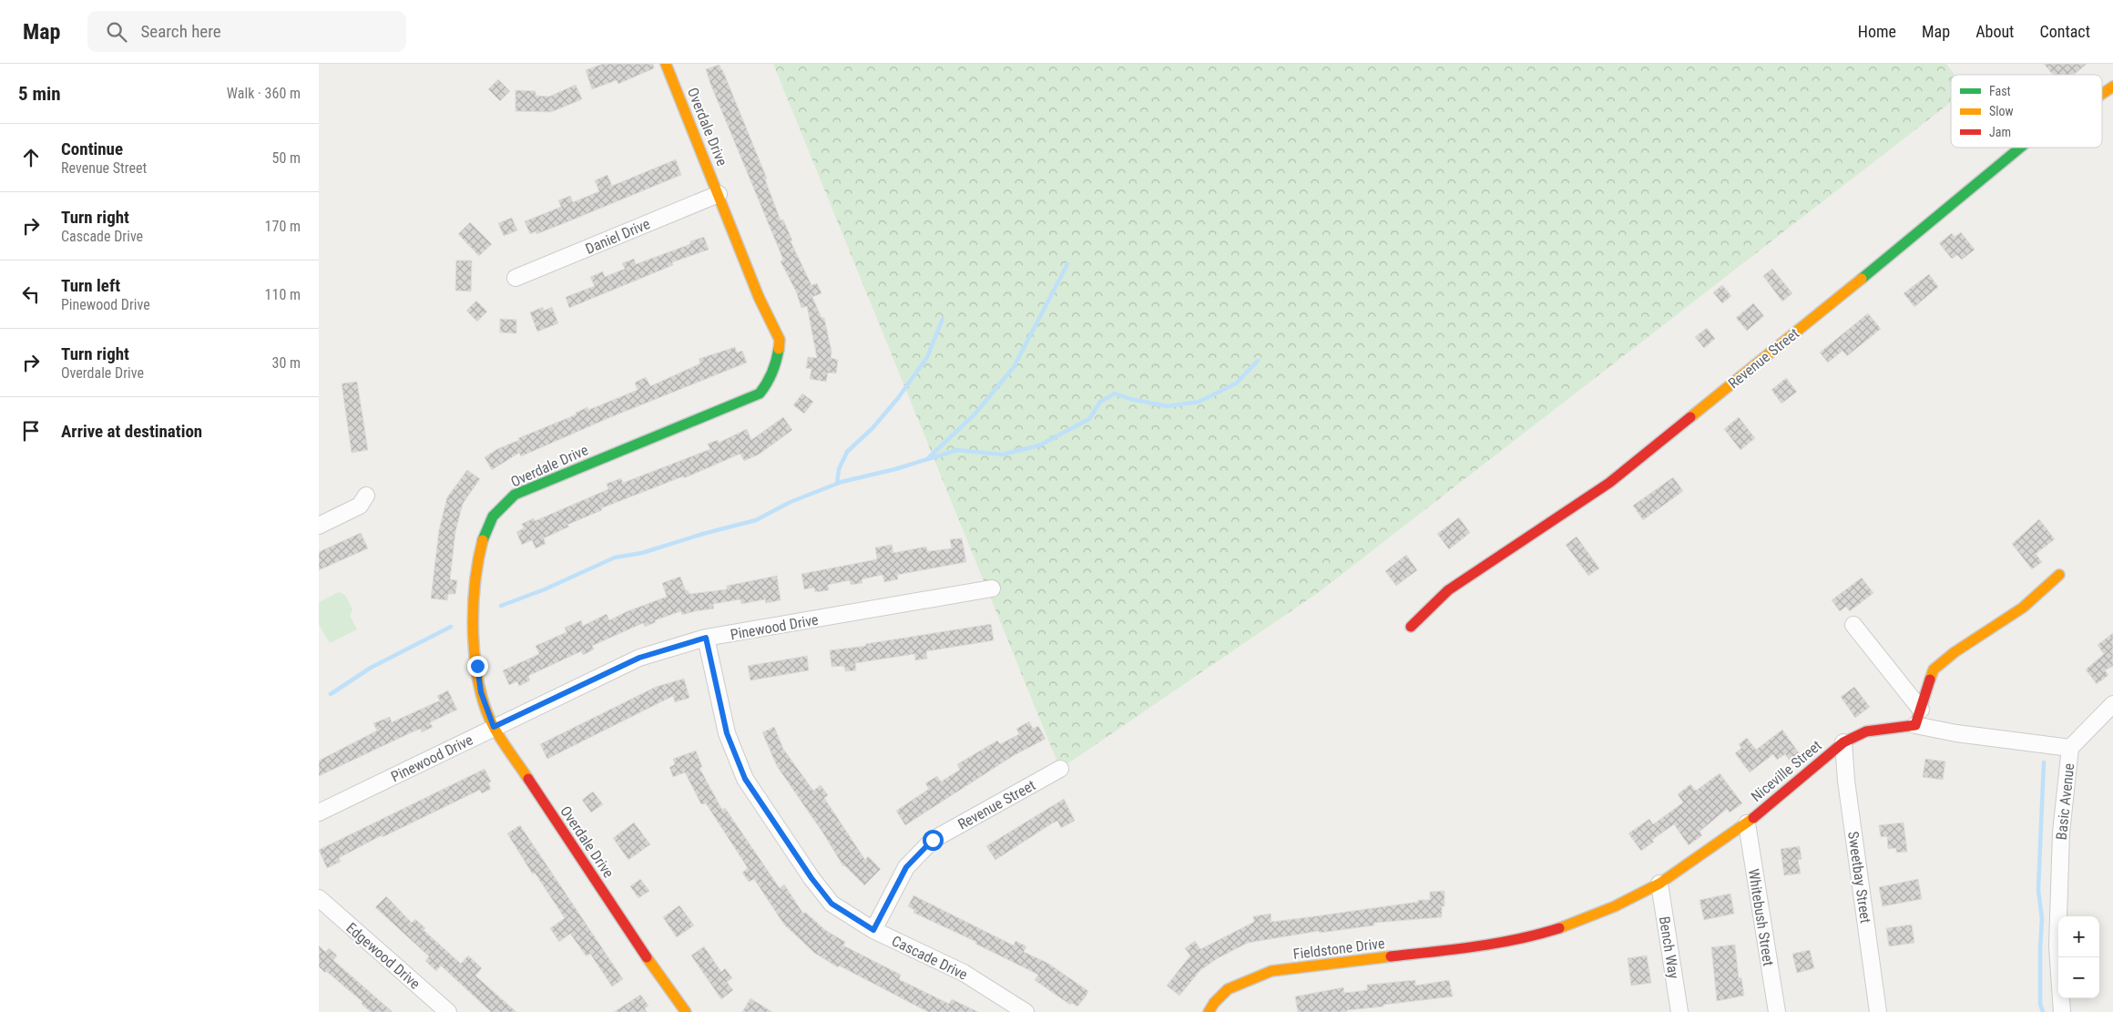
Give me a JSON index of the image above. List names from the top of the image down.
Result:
{
  "streets": {
    "street": [
      "Overdale Drive",
      "Daniel Drive",
      "Revenue Street",
      "Pinewood Drive",
      "Niceville Street",
      "Basic Avenue",
      "Sweetbay Street",
      "Whitebush Street",
      "Bench Way",
      "Fieldstone Drive",
      "Edgewood Drive",
      "Cascade Drive"
    ]
  },
  "crossings": [
    ["Overdale Drive", "Daniel Drive"],
    ["Overdale Drive", "Pinewood Drive"],
    ["Revenue Street", "Cascade Drive"],
    ["Pinewood Drive", "Cascade Drive"],
    ["Niceville Street", "Basic Avenue"],
    ["Niceville Street", "Sweetbay Street"],
    ["Niceville Street", "Whitebush Street"],
    ["Niceville Street", "Bench Way"],
    ["Niceville Street", "Fieldstone Drive"]
  ],
  "legend": ["Fast", "Slow", "Jam"],
  "page": {
    "header": "Map",
    "search": "Search here",
    "nav": [
      "Home",
      "Map",
      "About",
      "Contact"
    ],
    "heading": ["5 min", "Walk · 360 m"],
    "list": [
      ["Continue", "Revenue Street", "50 m"],
      ["Turn right", "Cascade Drive", "170 m"],
      ["Turn left", "Pinewood Drive", "110 m"],
      ["Turn right", "Overdale Drive", "30 m"],
      "Arrive at destination"
    ],
    "map_buttons": ["+", "−"]
  }
}
